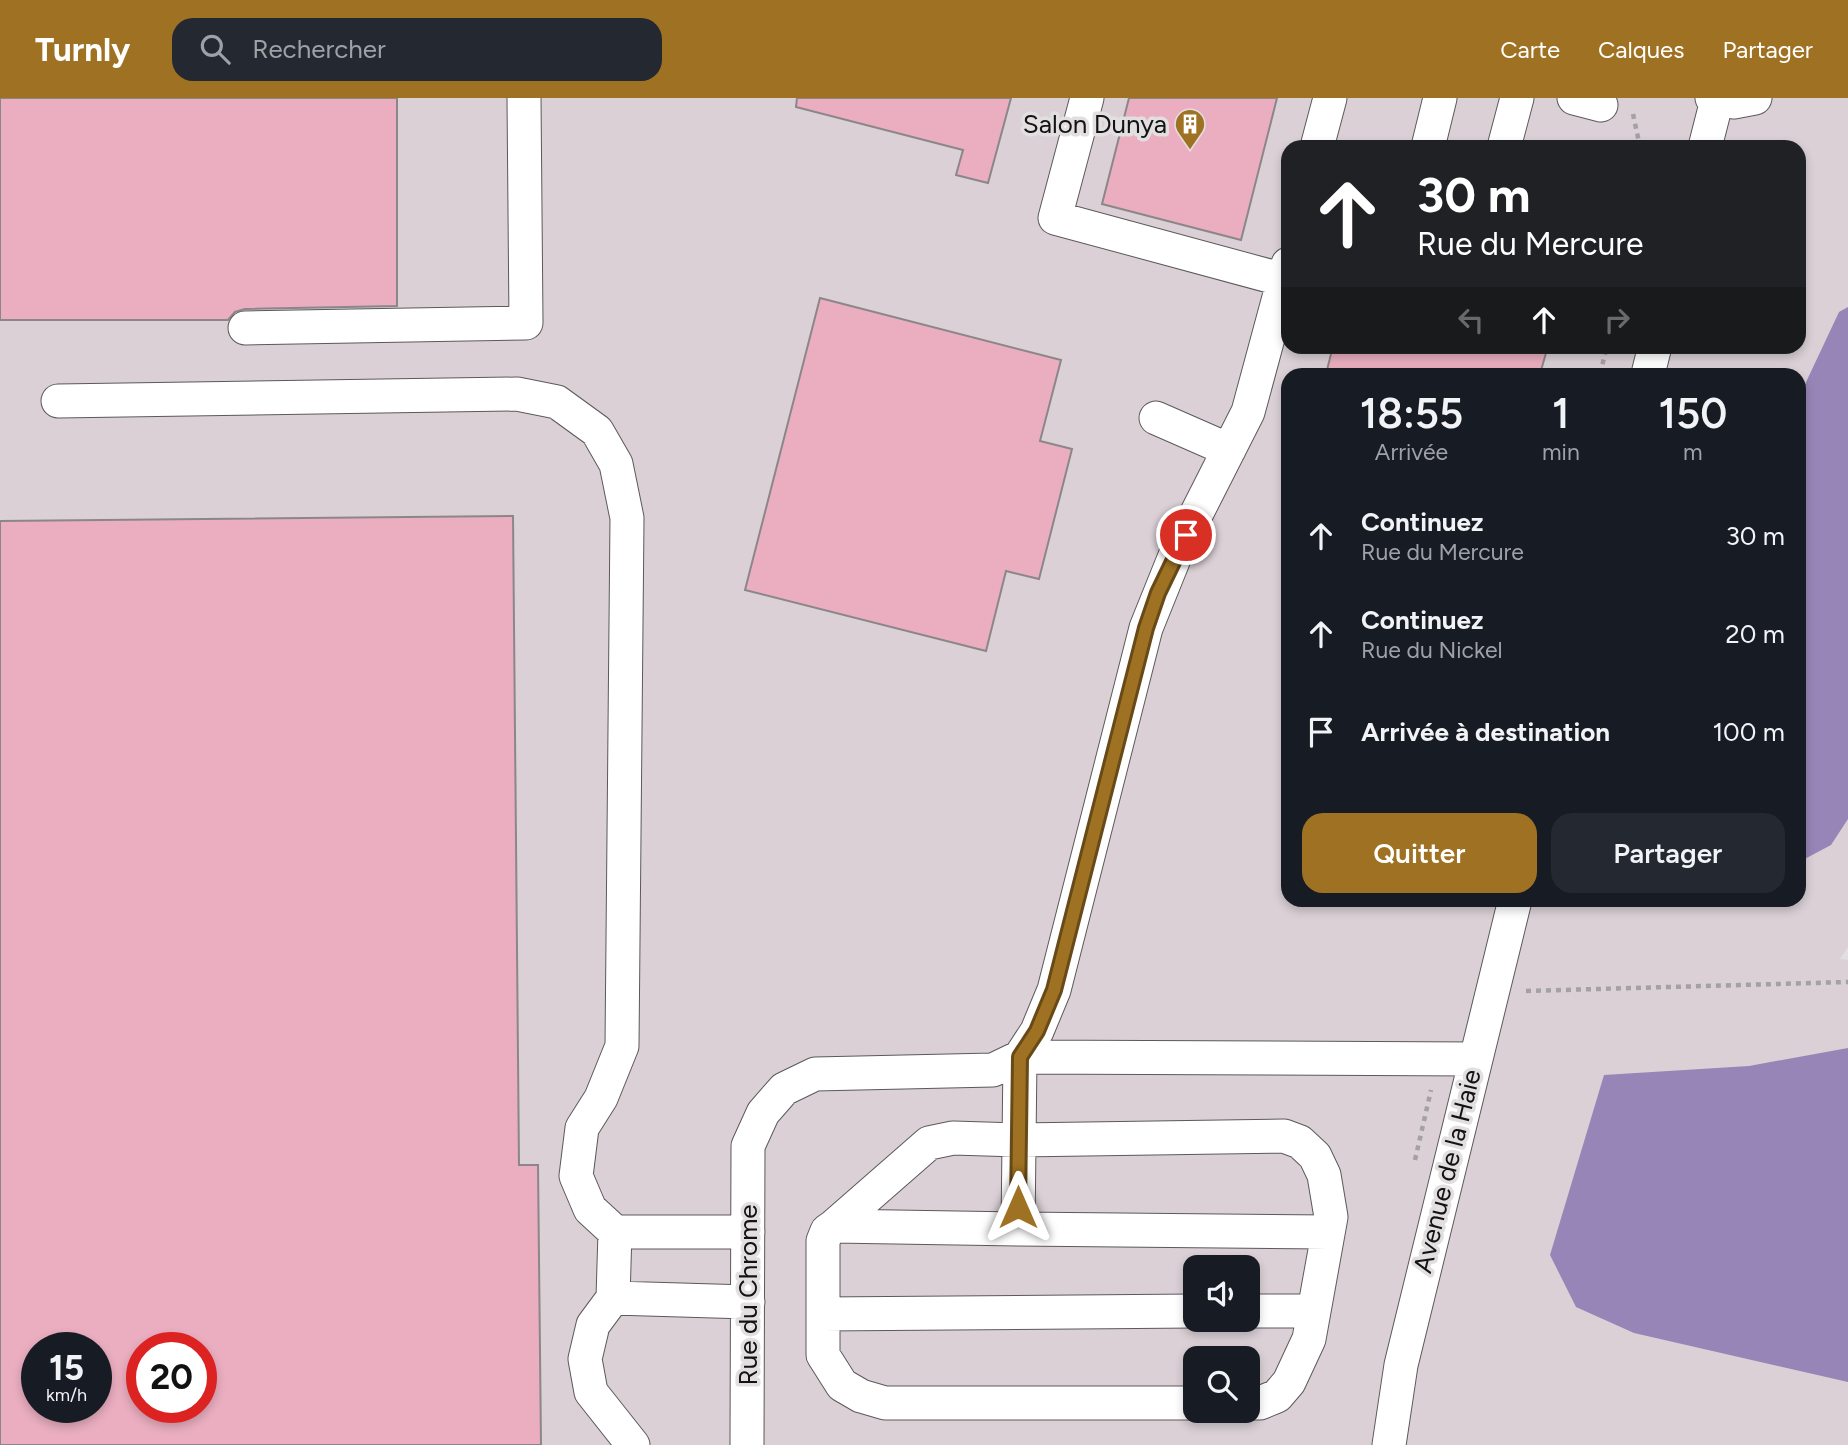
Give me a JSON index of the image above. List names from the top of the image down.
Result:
{
  "streets": {
    "street": ["Avenue de la Haie", "Rue du Chrome"]
  },
  "places": {
    "building": ["Salon Dunya"]
  },
  "page": {
    "header": "Turnly",
    "search": "Rechercher",
    "nav": ["Carte", "Calques", "Partager"],
    "turn": ["30 m", "Rue du Mercure"],
    "eta": [
      "18:55",
      "Arrivée",
      "1",
      "min",
      "150",
      "m"
    ],
    "list": [
      {
        "name": "Continuez",
        "note": "Rue du Mercure",
        "value": "30 m"
      },
      {
        "name": "Continuez",
        "note": "Rue du Nickel",
        "value": "20 m"
      },
      {
        "name": "Arrivée à destination",
        "value": "100 m"
      }
    ],
    "buttons": ["Quitter", "Partager"],
    "speed": "15 km/h",
    "limit": "20"
  }
}
